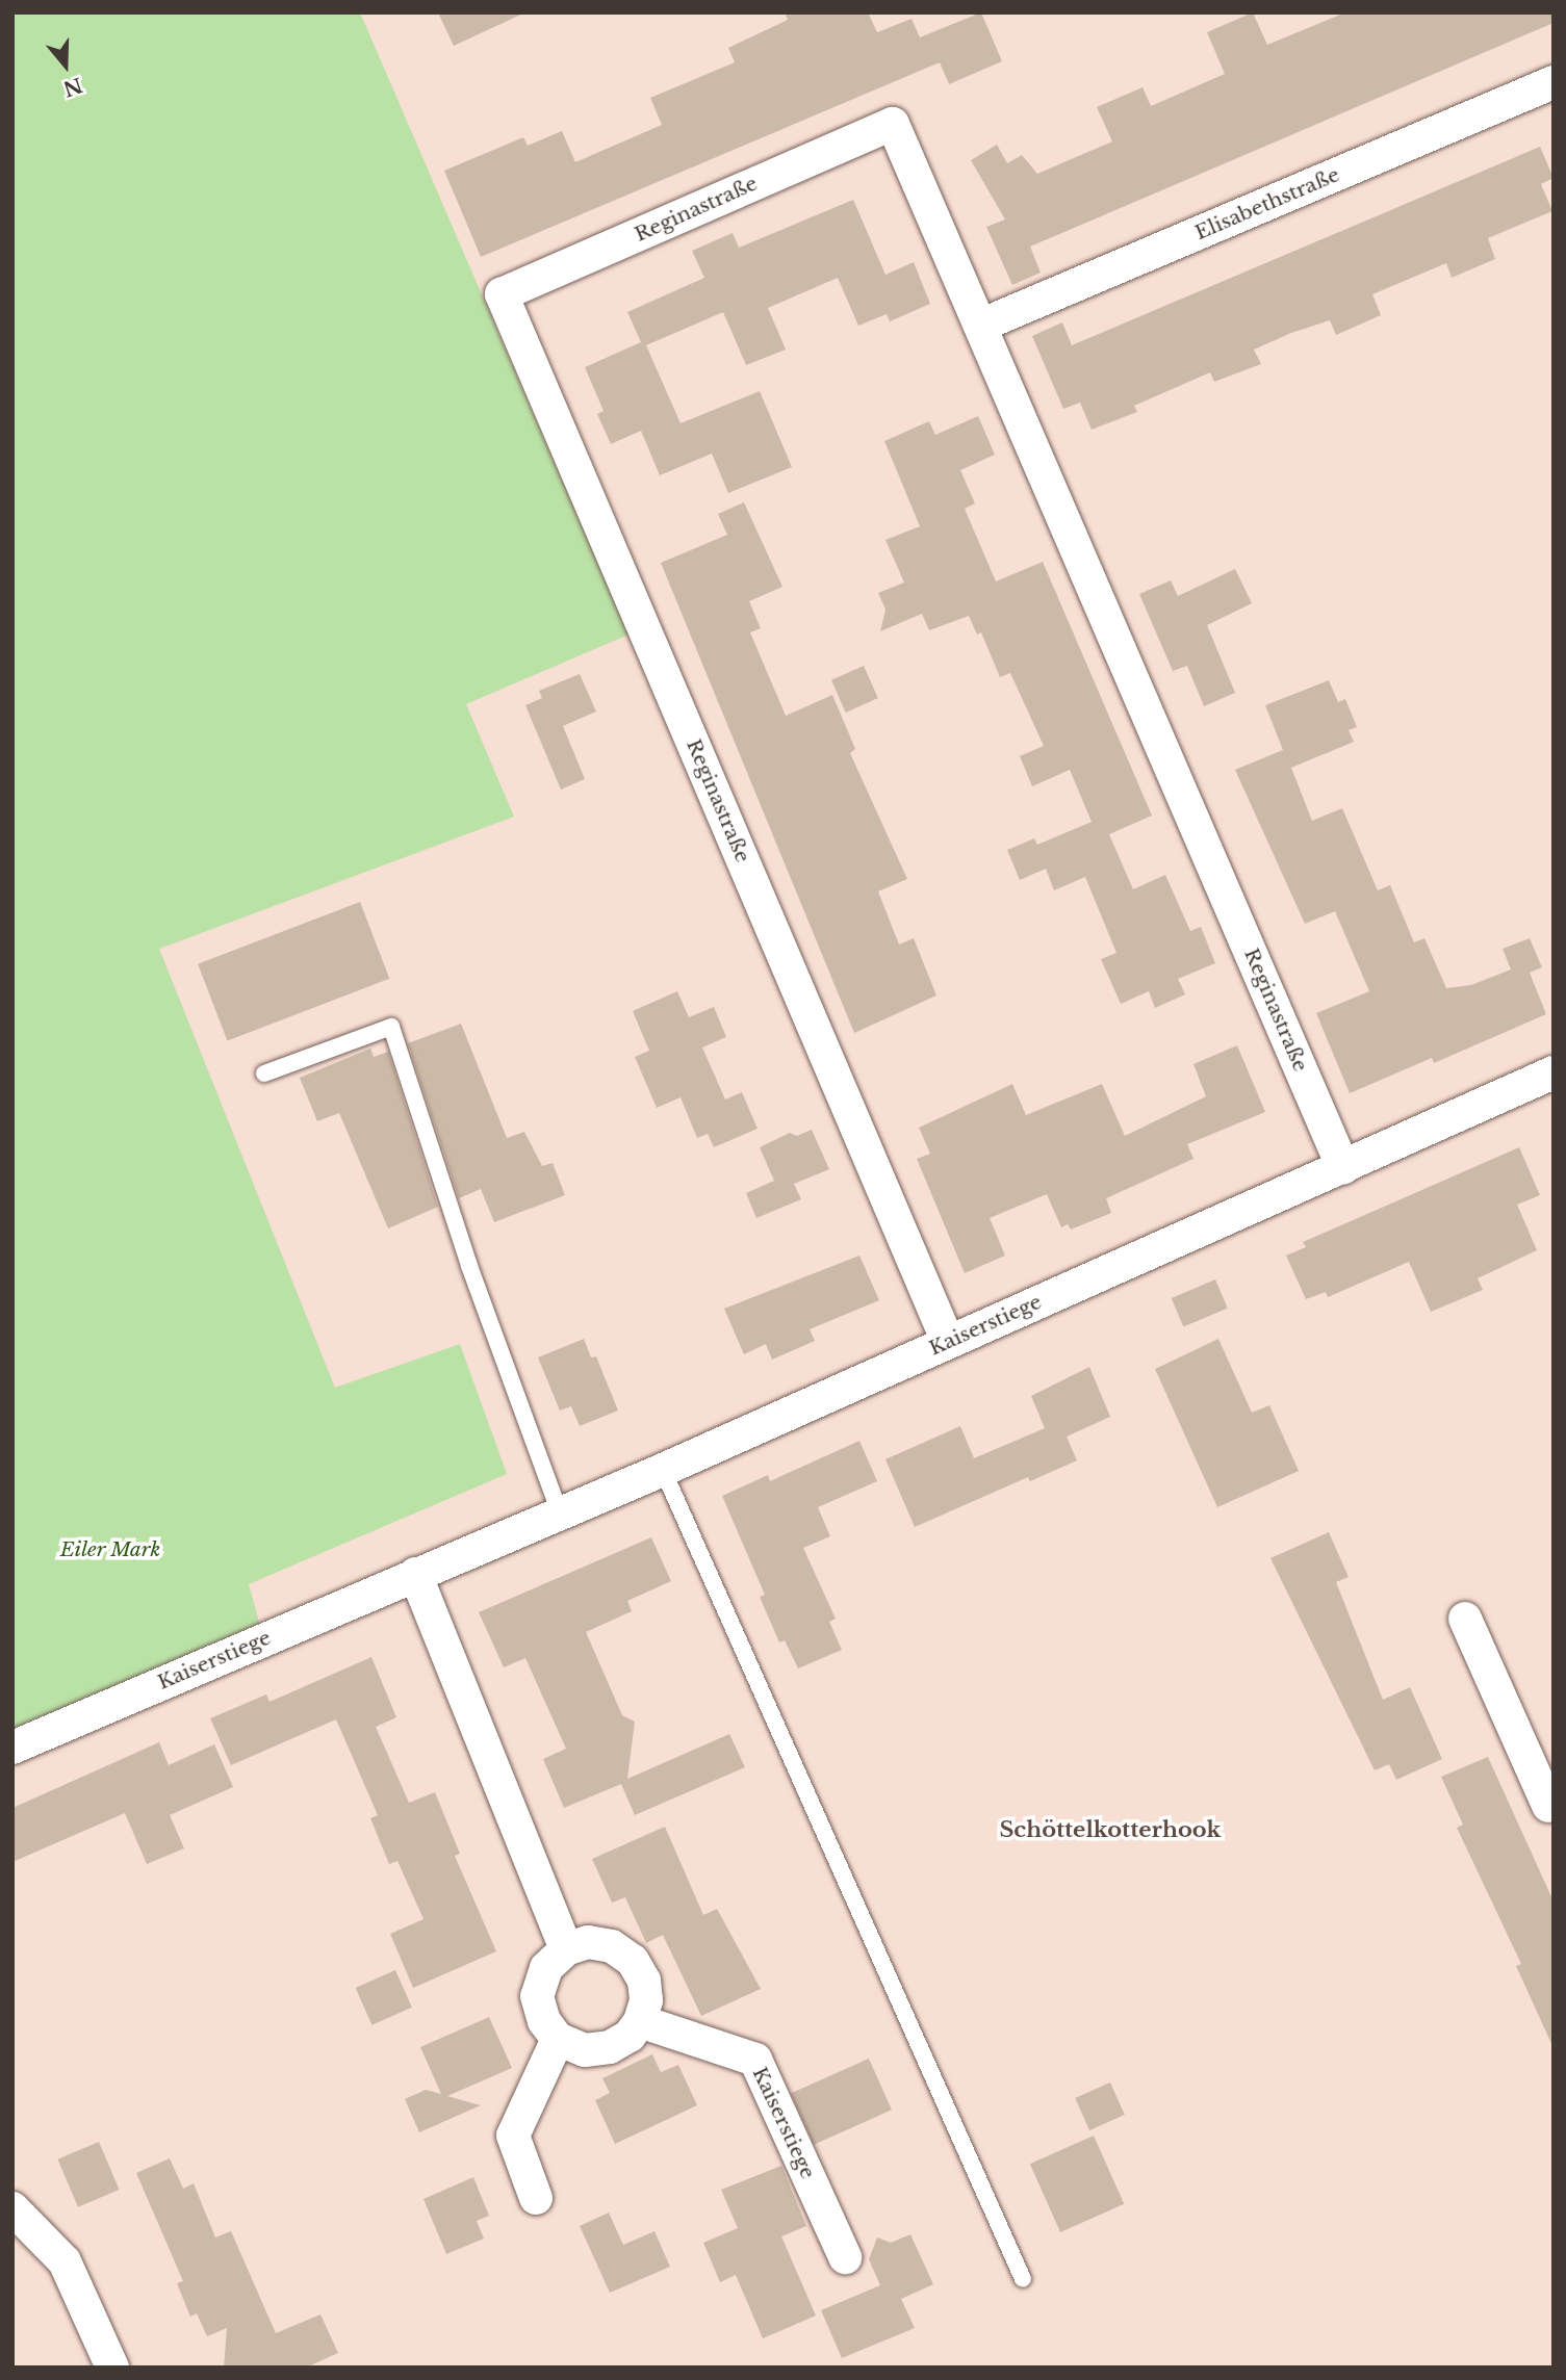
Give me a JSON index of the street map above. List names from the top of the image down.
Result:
{
  "streets": {
    "street": ["Elisabethstraße", "Reginastraße", "Kaiserstiege"]
  },
  "crossings": [
    ["Elisabethstraße", "Reginastraße"],
    ["Reginastraße", "Kaiserstiege"]
  ],
  "districts": ["Schöttelkotterhook"],
  "parks": ["Eiler Mark"],
  "north": "bottom"
}
